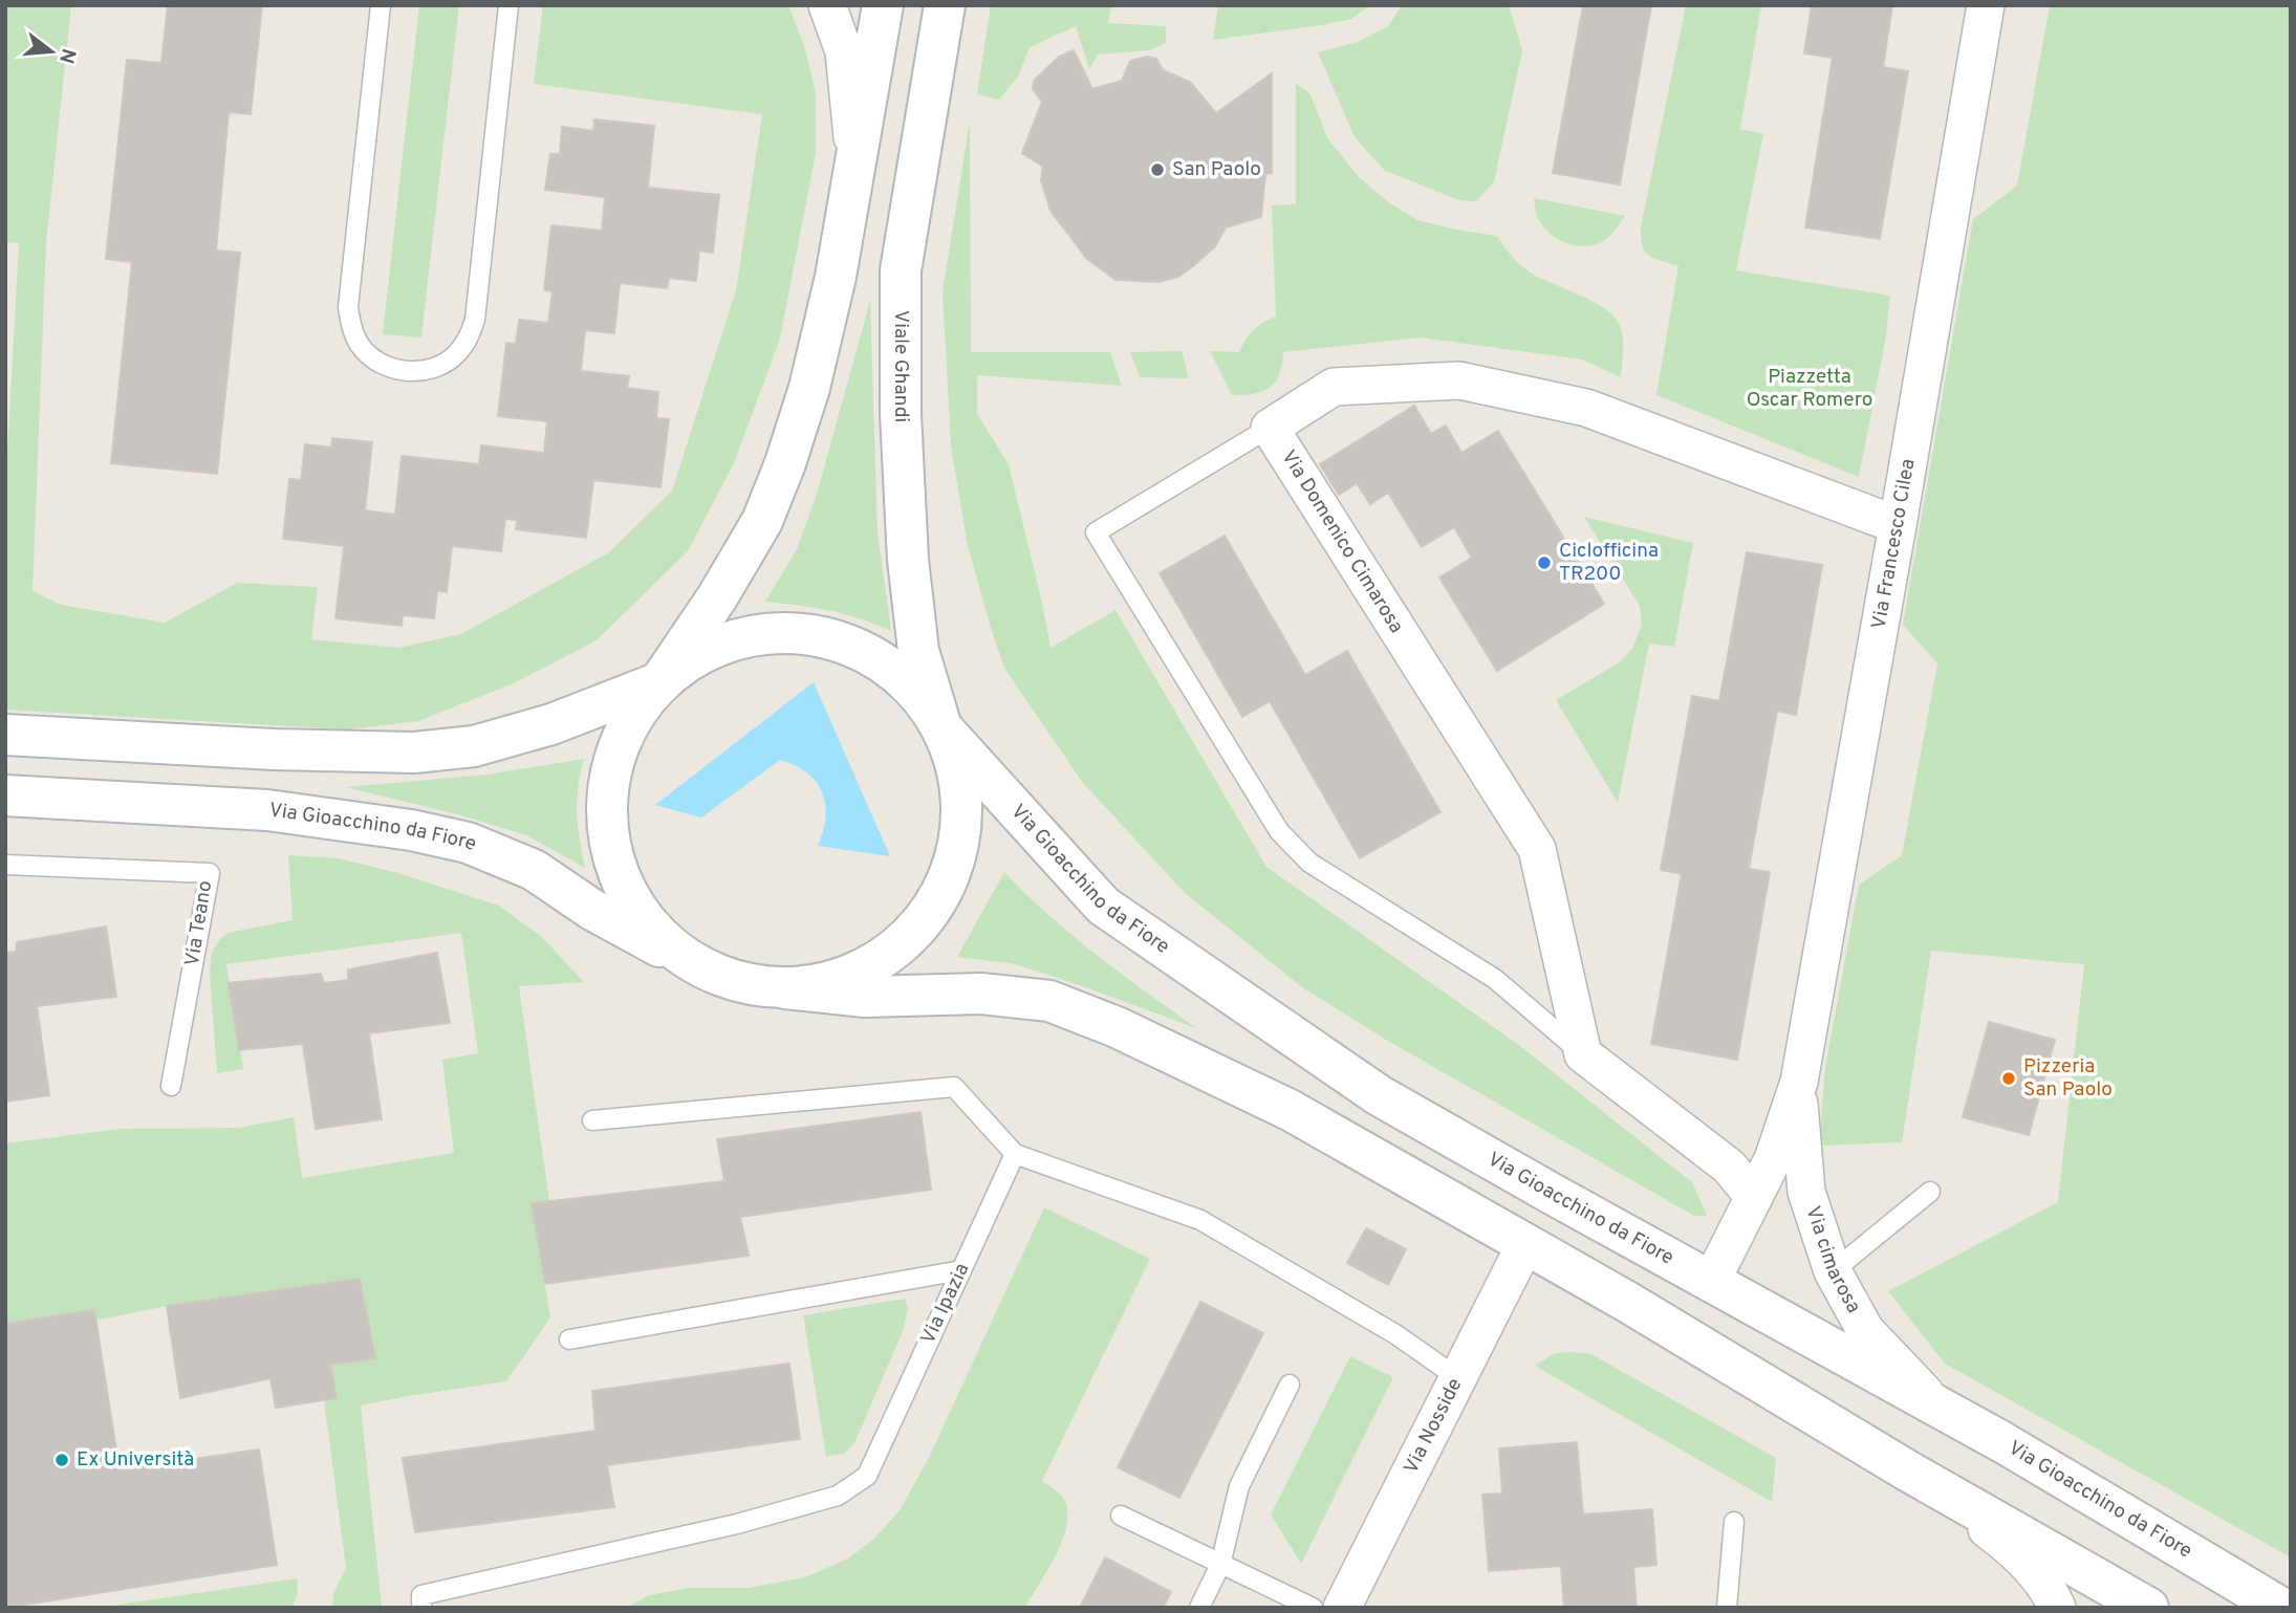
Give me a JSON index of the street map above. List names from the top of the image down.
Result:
{
  "streets": {
    "street": [
      "Viale Ghandi",
      "Via Domenico Cimarosa",
      "Via Francesco Cilea",
      "Via Gioacchino da Fiore",
      "Via cimarosa",
      "Via Nosside"
    ],
    "lane": ["Via Teano", "Via Ipazia"]
  },
  "crossings": [
    ["Viale Ghandi", "Via Gioacchino da Fiore"],
    ["Via Domenico Cimarosa", "Via Francesco Cilea"],
    ["Via Francesco Cilea", "Via cimarosa"],
    ["Via Gioacchino da Fiore", "Via cimarosa"]
  ],
  "parks": ["Piazzetta Oscar Romero"],
  "places": [
    "San Paolo",
    "Ciclofficina TR200",
    "Pizzeria San Paolo",
    "Ex Università"
  ],
  "north": "right"
}
